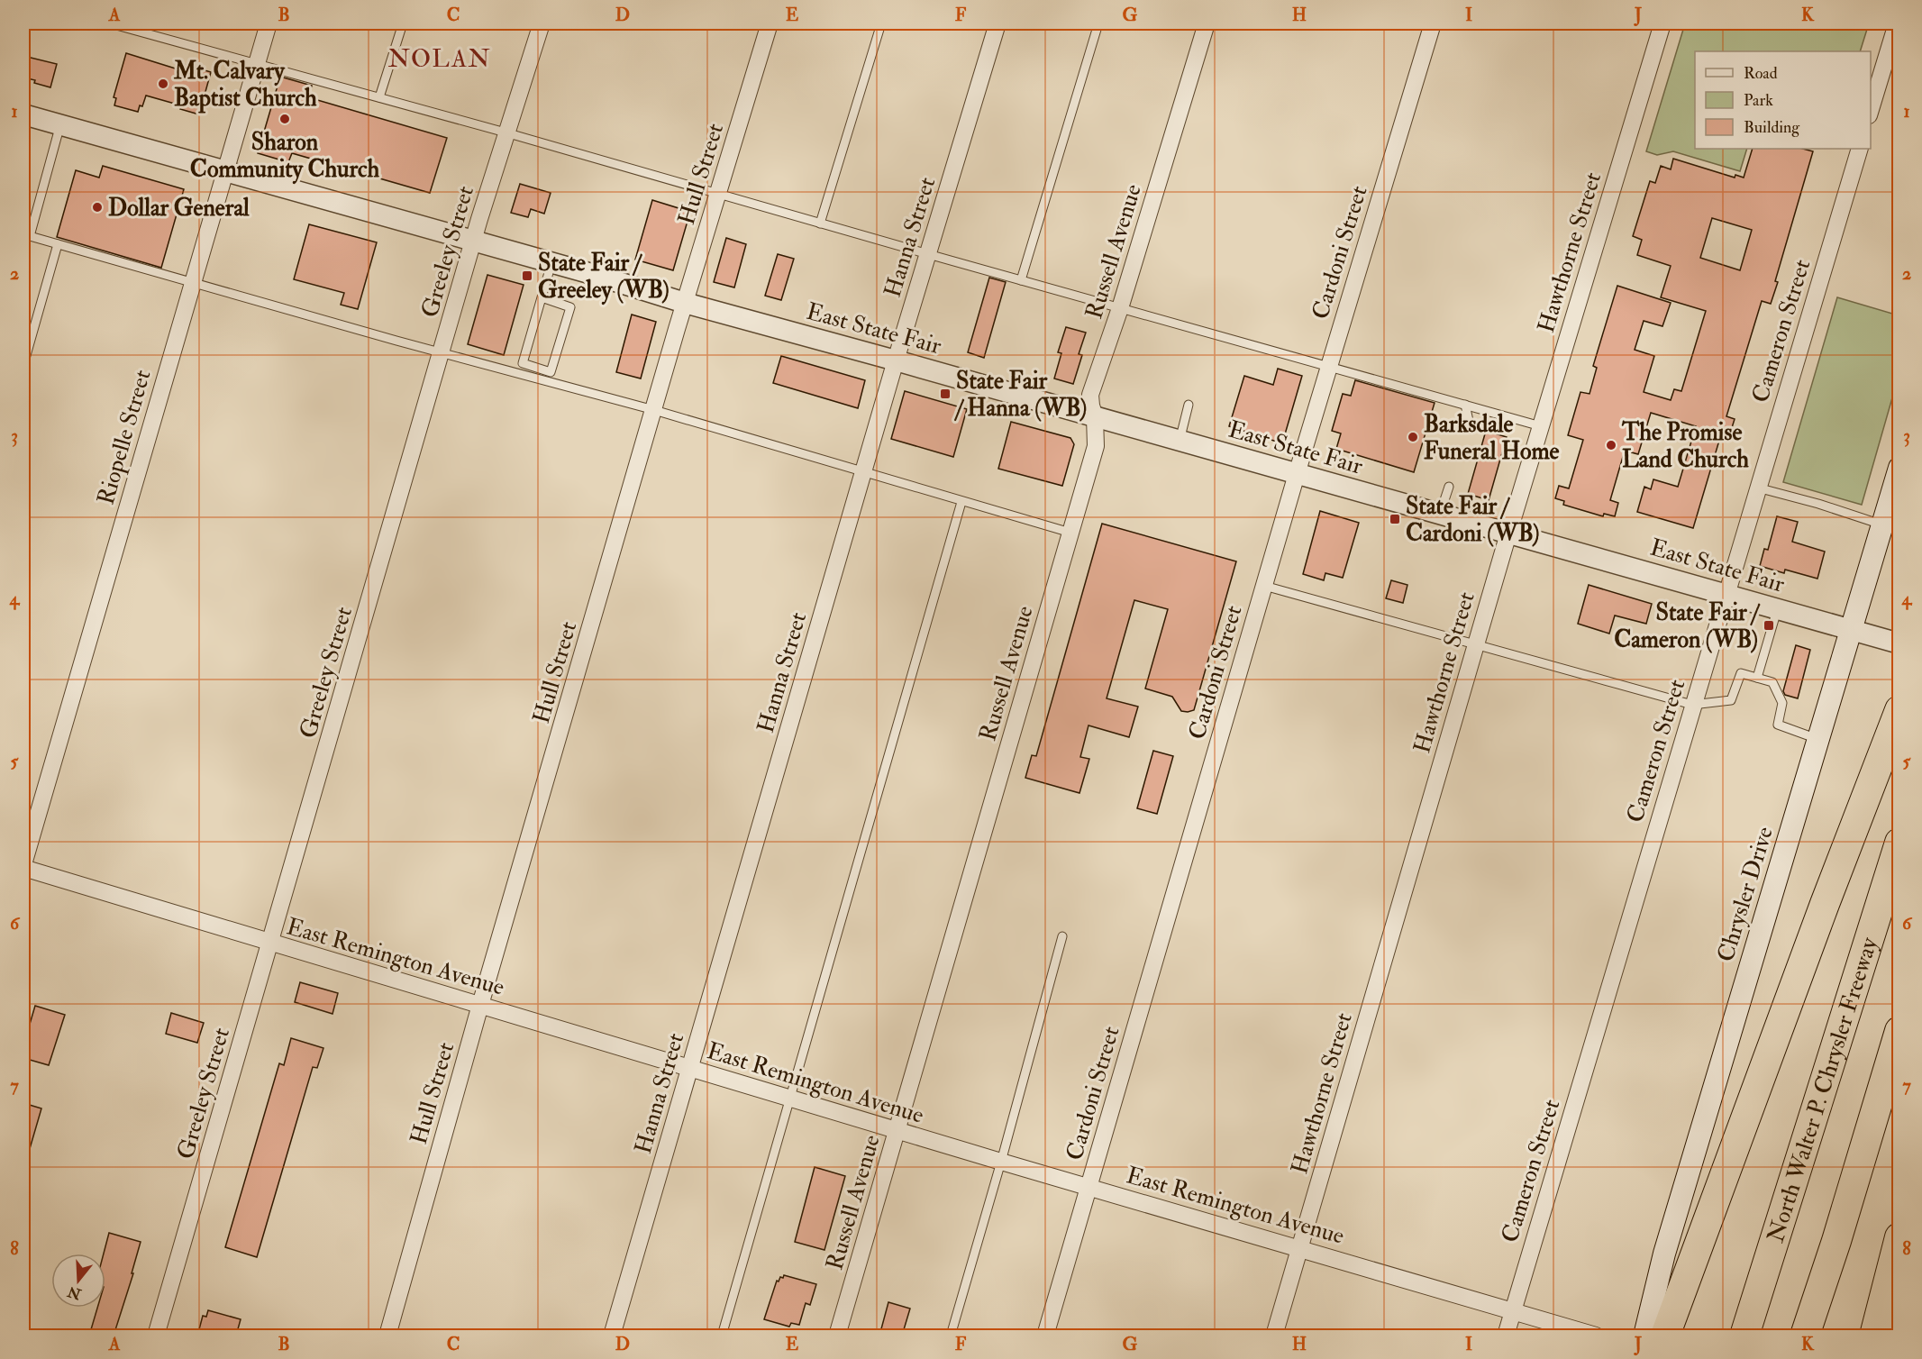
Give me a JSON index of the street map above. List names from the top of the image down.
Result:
{
  "streets": {
    "highway": ["North Walter P. Chrysler Freeway"],
    "main road": ["Chrysler Drive"],
    "street": [
      "Hull Street",
      "Hanna Street",
      "Greeley Street",
      "Russell Avenue",
      "Cardoni Street",
      "Hawthorne Street",
      "East State Fair",
      "Cameron Street",
      "Riopelle Street",
      "East Remington Avenue"
    ]
  },
  "crossings": [
    ["Hull Street", "East State Fair"],
    ["Hull Street", "East Remington Avenue"],
    ["Hanna Street", "East State Fair"],
    ["Hanna Street", "East Remington Avenue"],
    ["Greeley Street", "East State Fair"],
    ["Greeley Street", "East Remington Avenue"],
    ["Russell Avenue", "East State Fair"],
    ["Russell Avenue", "East Remington Avenue"],
    ["Cardoni Street", "East State Fair"],
    ["Cardoni Street", "East Remington Avenue"],
    ["Hawthorne Street", "East State Fair"],
    ["Hawthorne Street", "East Remington Avenue"],
    ["East State Fair", "Cameron Street"],
    ["East State Fair", "Riopelle Street"],
    ["East State Fair", "Chrysler Drive"],
    ["Cameron Street", "East Remington Avenue"],
    ["Riopelle Street", "East Remington Avenue"]
  ],
  "districts": ["NOLAN"],
  "places": {
    "other": [
      "Mt. Calvary Baptist Church",
      "Sharon Community Church",
      "Dollar General",
      "Barksdale Funeral Home",
      "The Promise Land Church"
    ],
    "transit": [
      "State Fair / Greeley (WB)",
      "State Fair / Hanna (WB)",
      "State Fair / Cardoni (WB)",
      "State Fair / Cameron (WB)"
    ]
  },
  "legend": ["Road", "Park", "Building"],
  "north": "bottom",
  "grid": {
    "columns": [
      "A",
      "B",
      "C",
      "D",
      "E",
      "F",
      "G",
      "H",
      "I",
      "J",
      "K"
    ],
    "rows": [
      "1",
      "2",
      "3",
      "4",
      "5",
      "6",
      "7",
      "8"
    ]
  }
}
